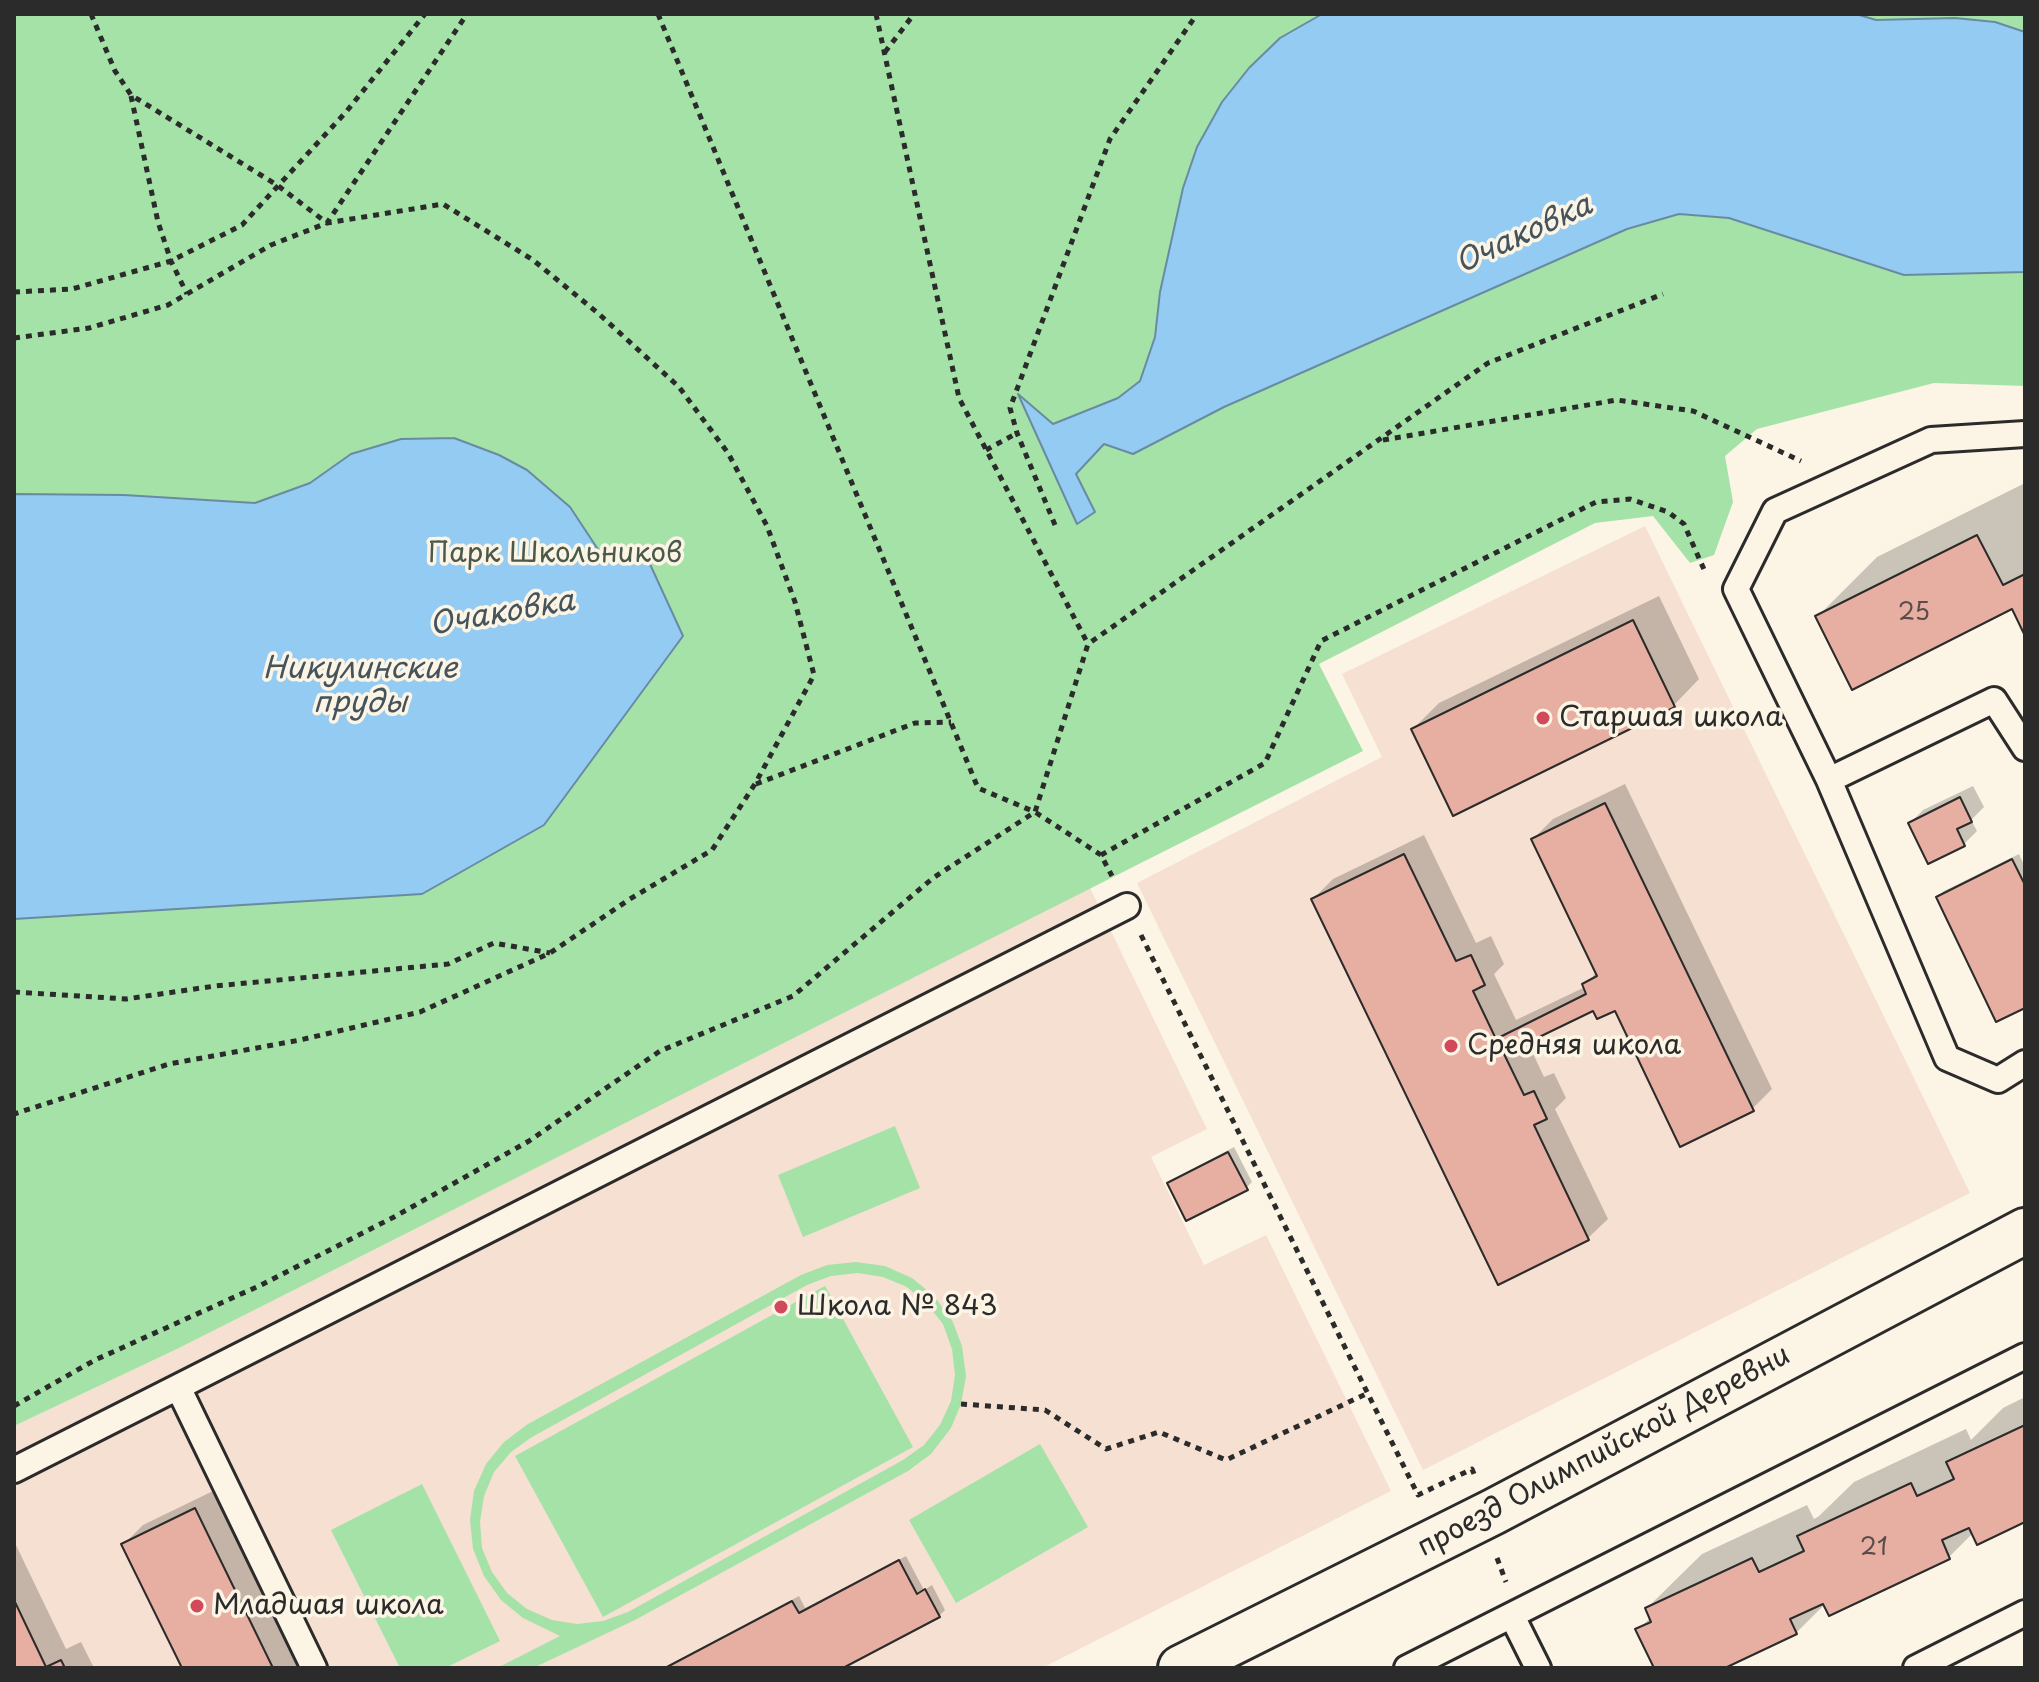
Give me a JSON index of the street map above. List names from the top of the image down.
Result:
{
  "streets": {
    "street": ["проезд Олимпийской Деревни"]
  },
  "water": ["Очаковка", "Никулинские пруды"],
  "parks": ["Парк Школьников"],
  "places": [
    "Старшая школа",
    "Средняя школа",
    "Школа № 843",
    "Младшая школа"
  ],
  "house_numbers": ["25", "21"]
}
